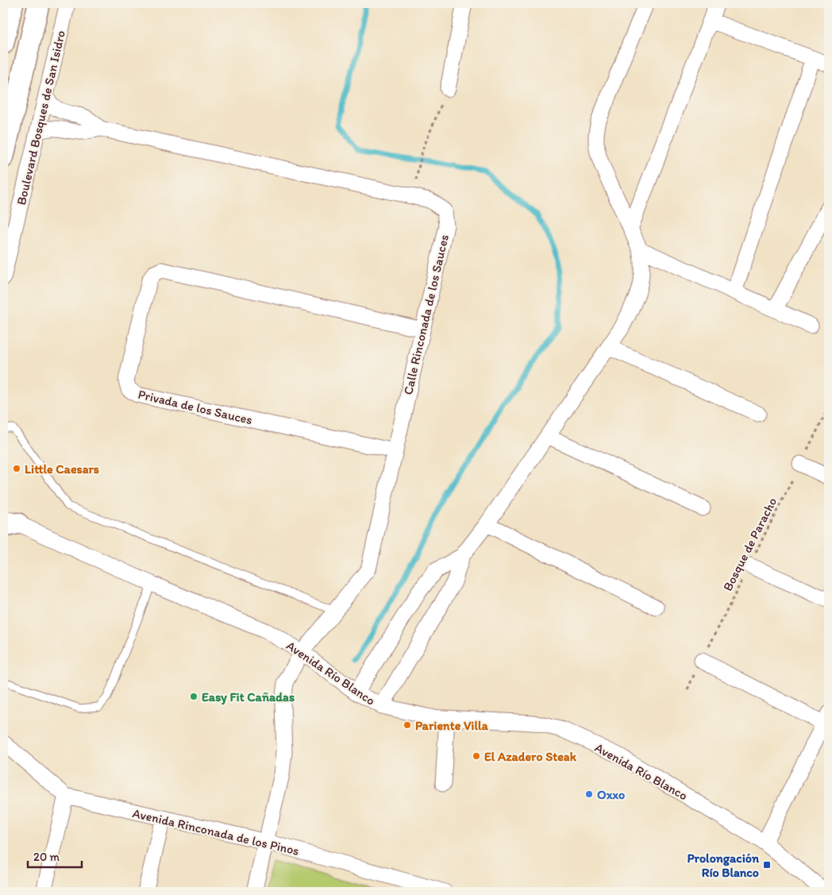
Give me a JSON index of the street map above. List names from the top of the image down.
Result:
{
  "streets": {
    "street": [
      "Boulevard Bosques de San Isidro",
      "Calle Rinconada de los Sauces",
      "Privada de los Sauces",
      "Avenida Río Blanco",
      "Avenida Rinconada de los Pinos"
    ],
    "path": ["Bosque de Paracho"]
  },
  "crossings": [
    ["Boulevard Bosques de San Isidro", "Calle Rinconada de los Sauces"],
    ["Calle Rinconada de los Sauces", "Privada de los Sauces"],
    ["Calle Rinconada de los Sauces", "Avenida Río Blanco"],
    ["Calle Rinconada de los Sauces", "Avenida Rinconada de los Pinos"]
  ],
  "places": {
    "other": [
      "Little Caesars",
      "Easy Fit Cañadas",
      "Pariente Villa",
      "El Azadero Steak",
      "Oxxo"
    ],
    "transit": ["Prolongación Río Blanco"]
  },
  "scale_bar": "20 m"
}
